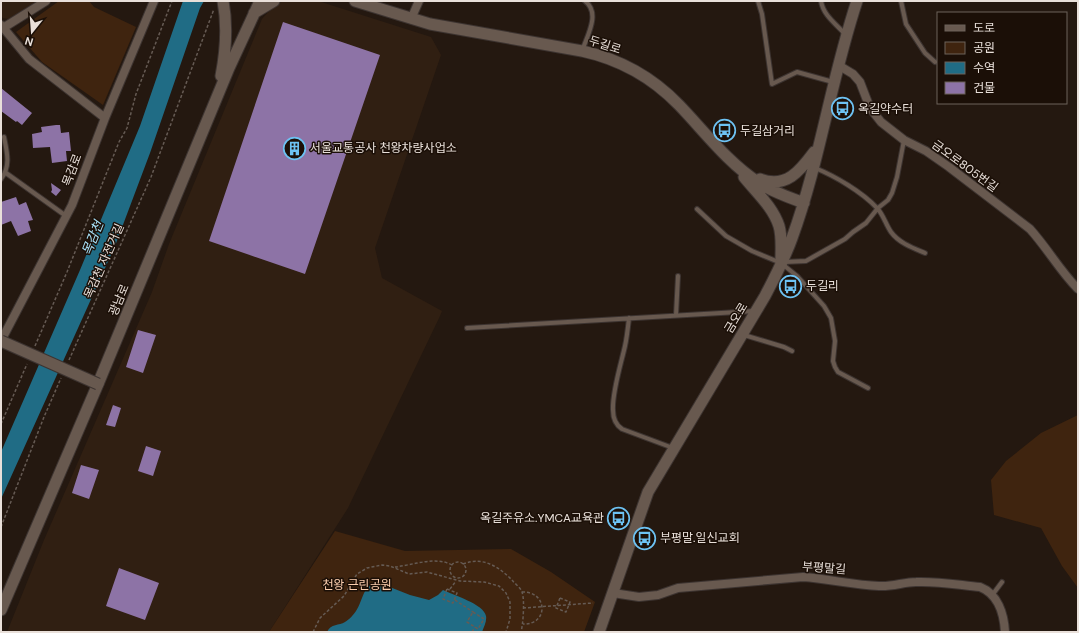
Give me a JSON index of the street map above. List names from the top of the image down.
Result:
{
  "streets": {
    "street": [
      "두길로",
      "금오로805번길",
      "목감로",
      "광남로",
      "금오로",
      "부평말길"
    ],
    "path": ["목감천 자전거길"]
  },
  "crossings": [
    ["두길로", "금오로"],
    ["금오로805번길", "금오로"],
    ["금오로", "부평말길"]
  ],
  "water": ["목감천"],
  "parks": ["천왕 근린공원"],
  "places": {
    "bus stop": [
      "옥길약수터",
      "두길삼거리",
      "두길리",
      "옥길주유소.YMCA교육관",
      "부평말.일신교회"
    ],
    "building": ["서울교통공사 천왕차량사업소"]
  },
  "legend": [
    "도로",
    "공원",
    "수역",
    "건물"
  ],
  "north": "bottom"
}
